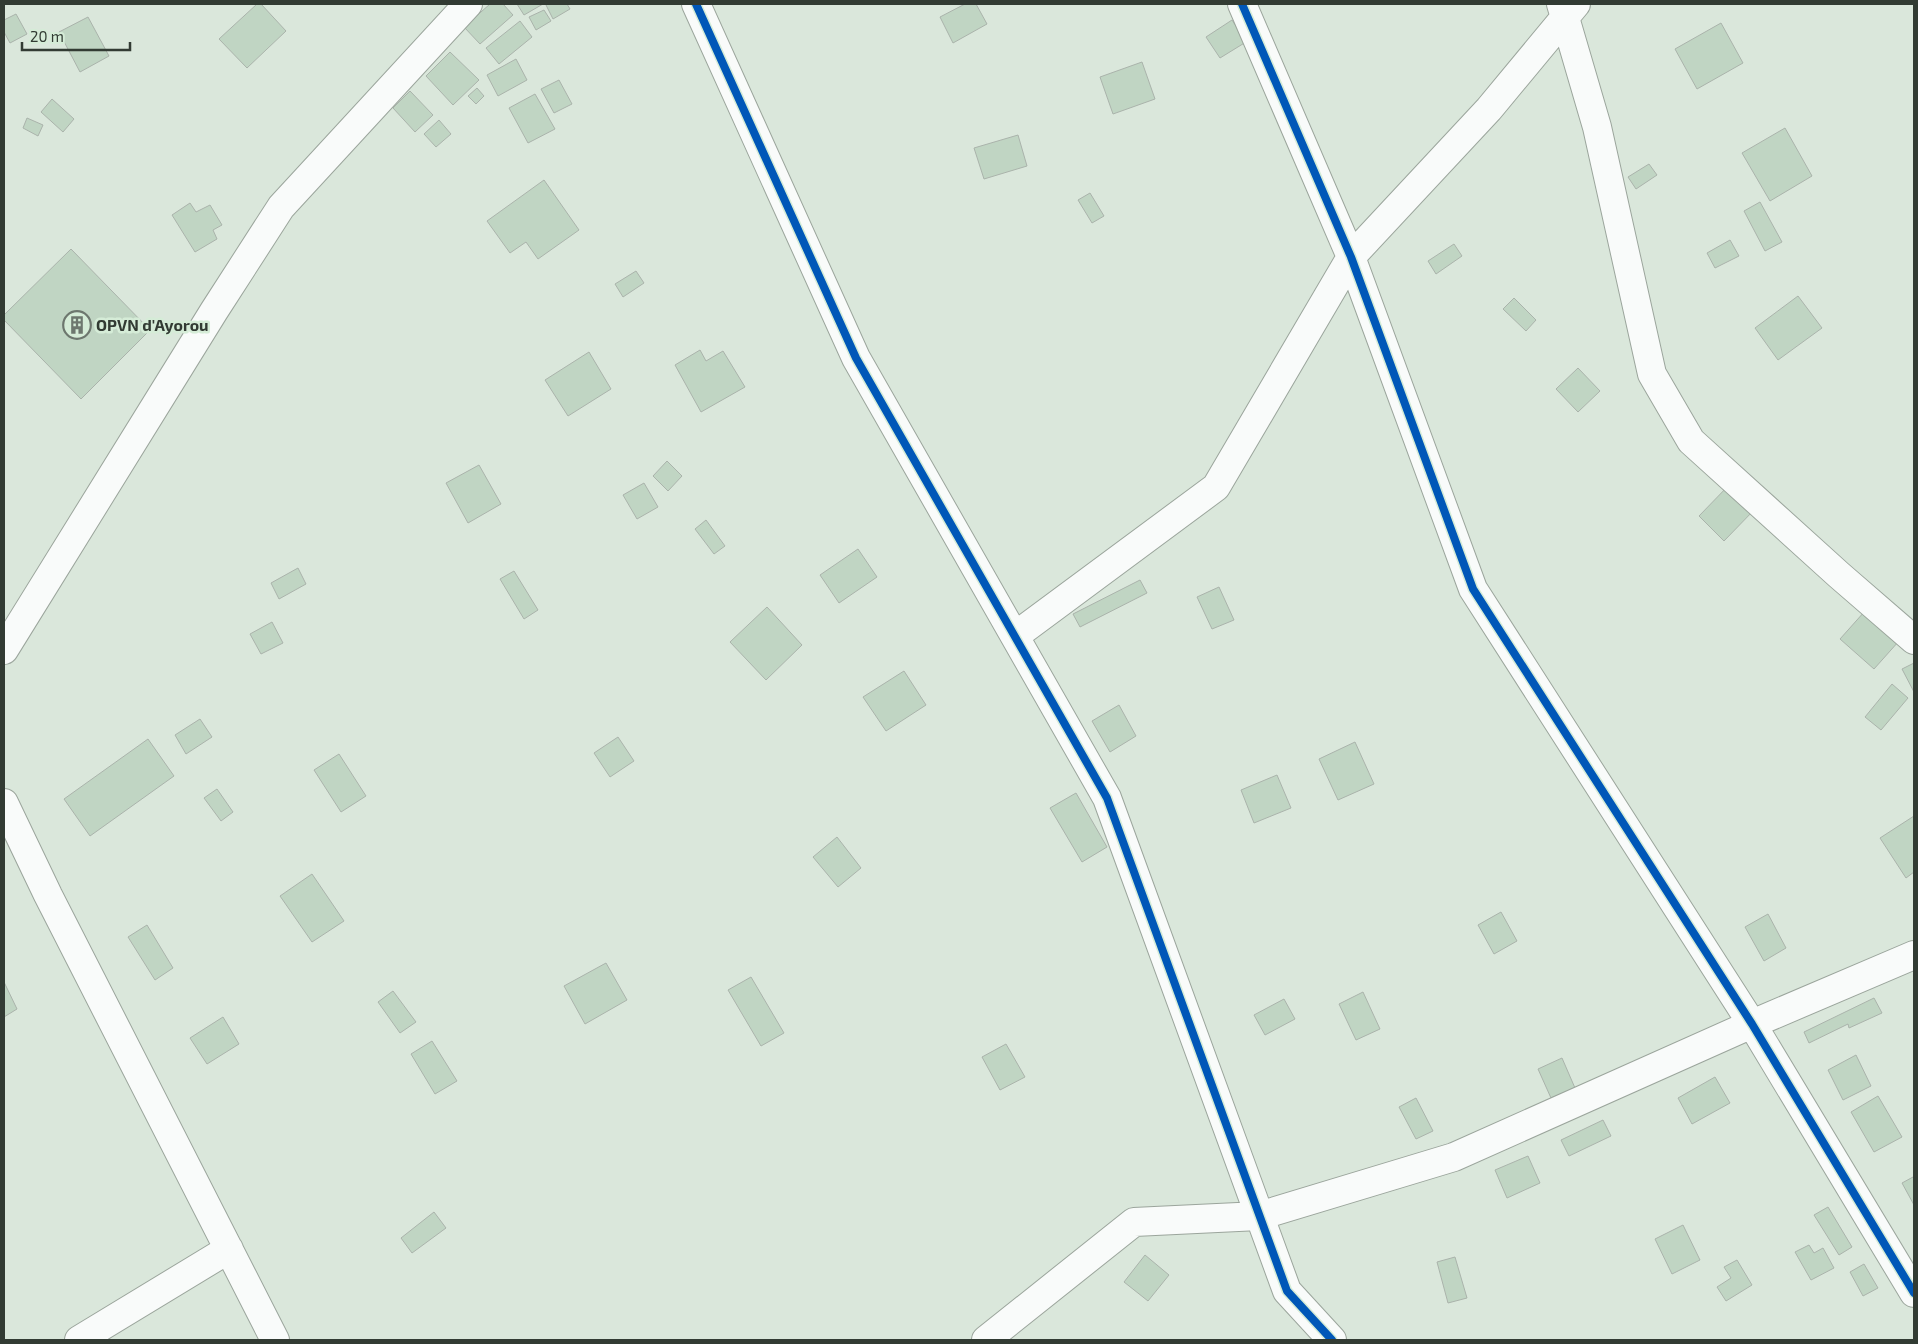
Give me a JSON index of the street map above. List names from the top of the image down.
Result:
{
  "places": {
    "building": ["OPVN d'Ayorou"]
  },
  "scale_bar": "20 m"
}
